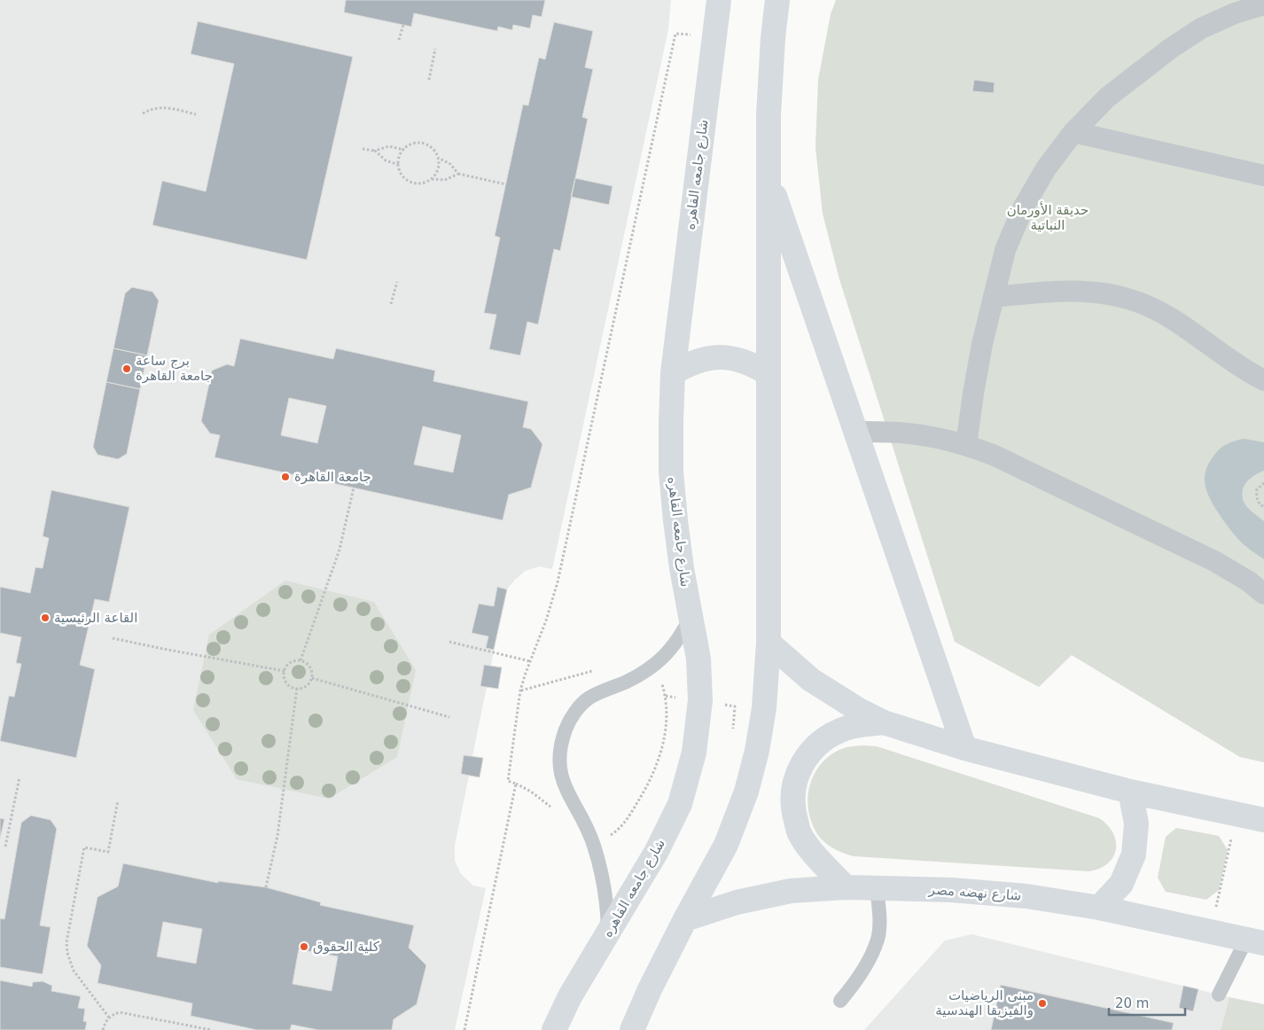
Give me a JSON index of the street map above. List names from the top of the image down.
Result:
{
  "streets": {
    "main road": ["شارع جامعه القاهره", "شارع نهضه مصر"]
  },
  "parks": ["حديقة الأورمان النباتية"],
  "places": [
    "برج ساعة جامعة القاهرة",
    "جامعة القاهرة",
    "القاعة الرئيسية",
    "كلية الحقوق",
    "مبنى الرياضيات والفيزيقا الهندسية"
  ],
  "scale_bar": "20 m"
}
